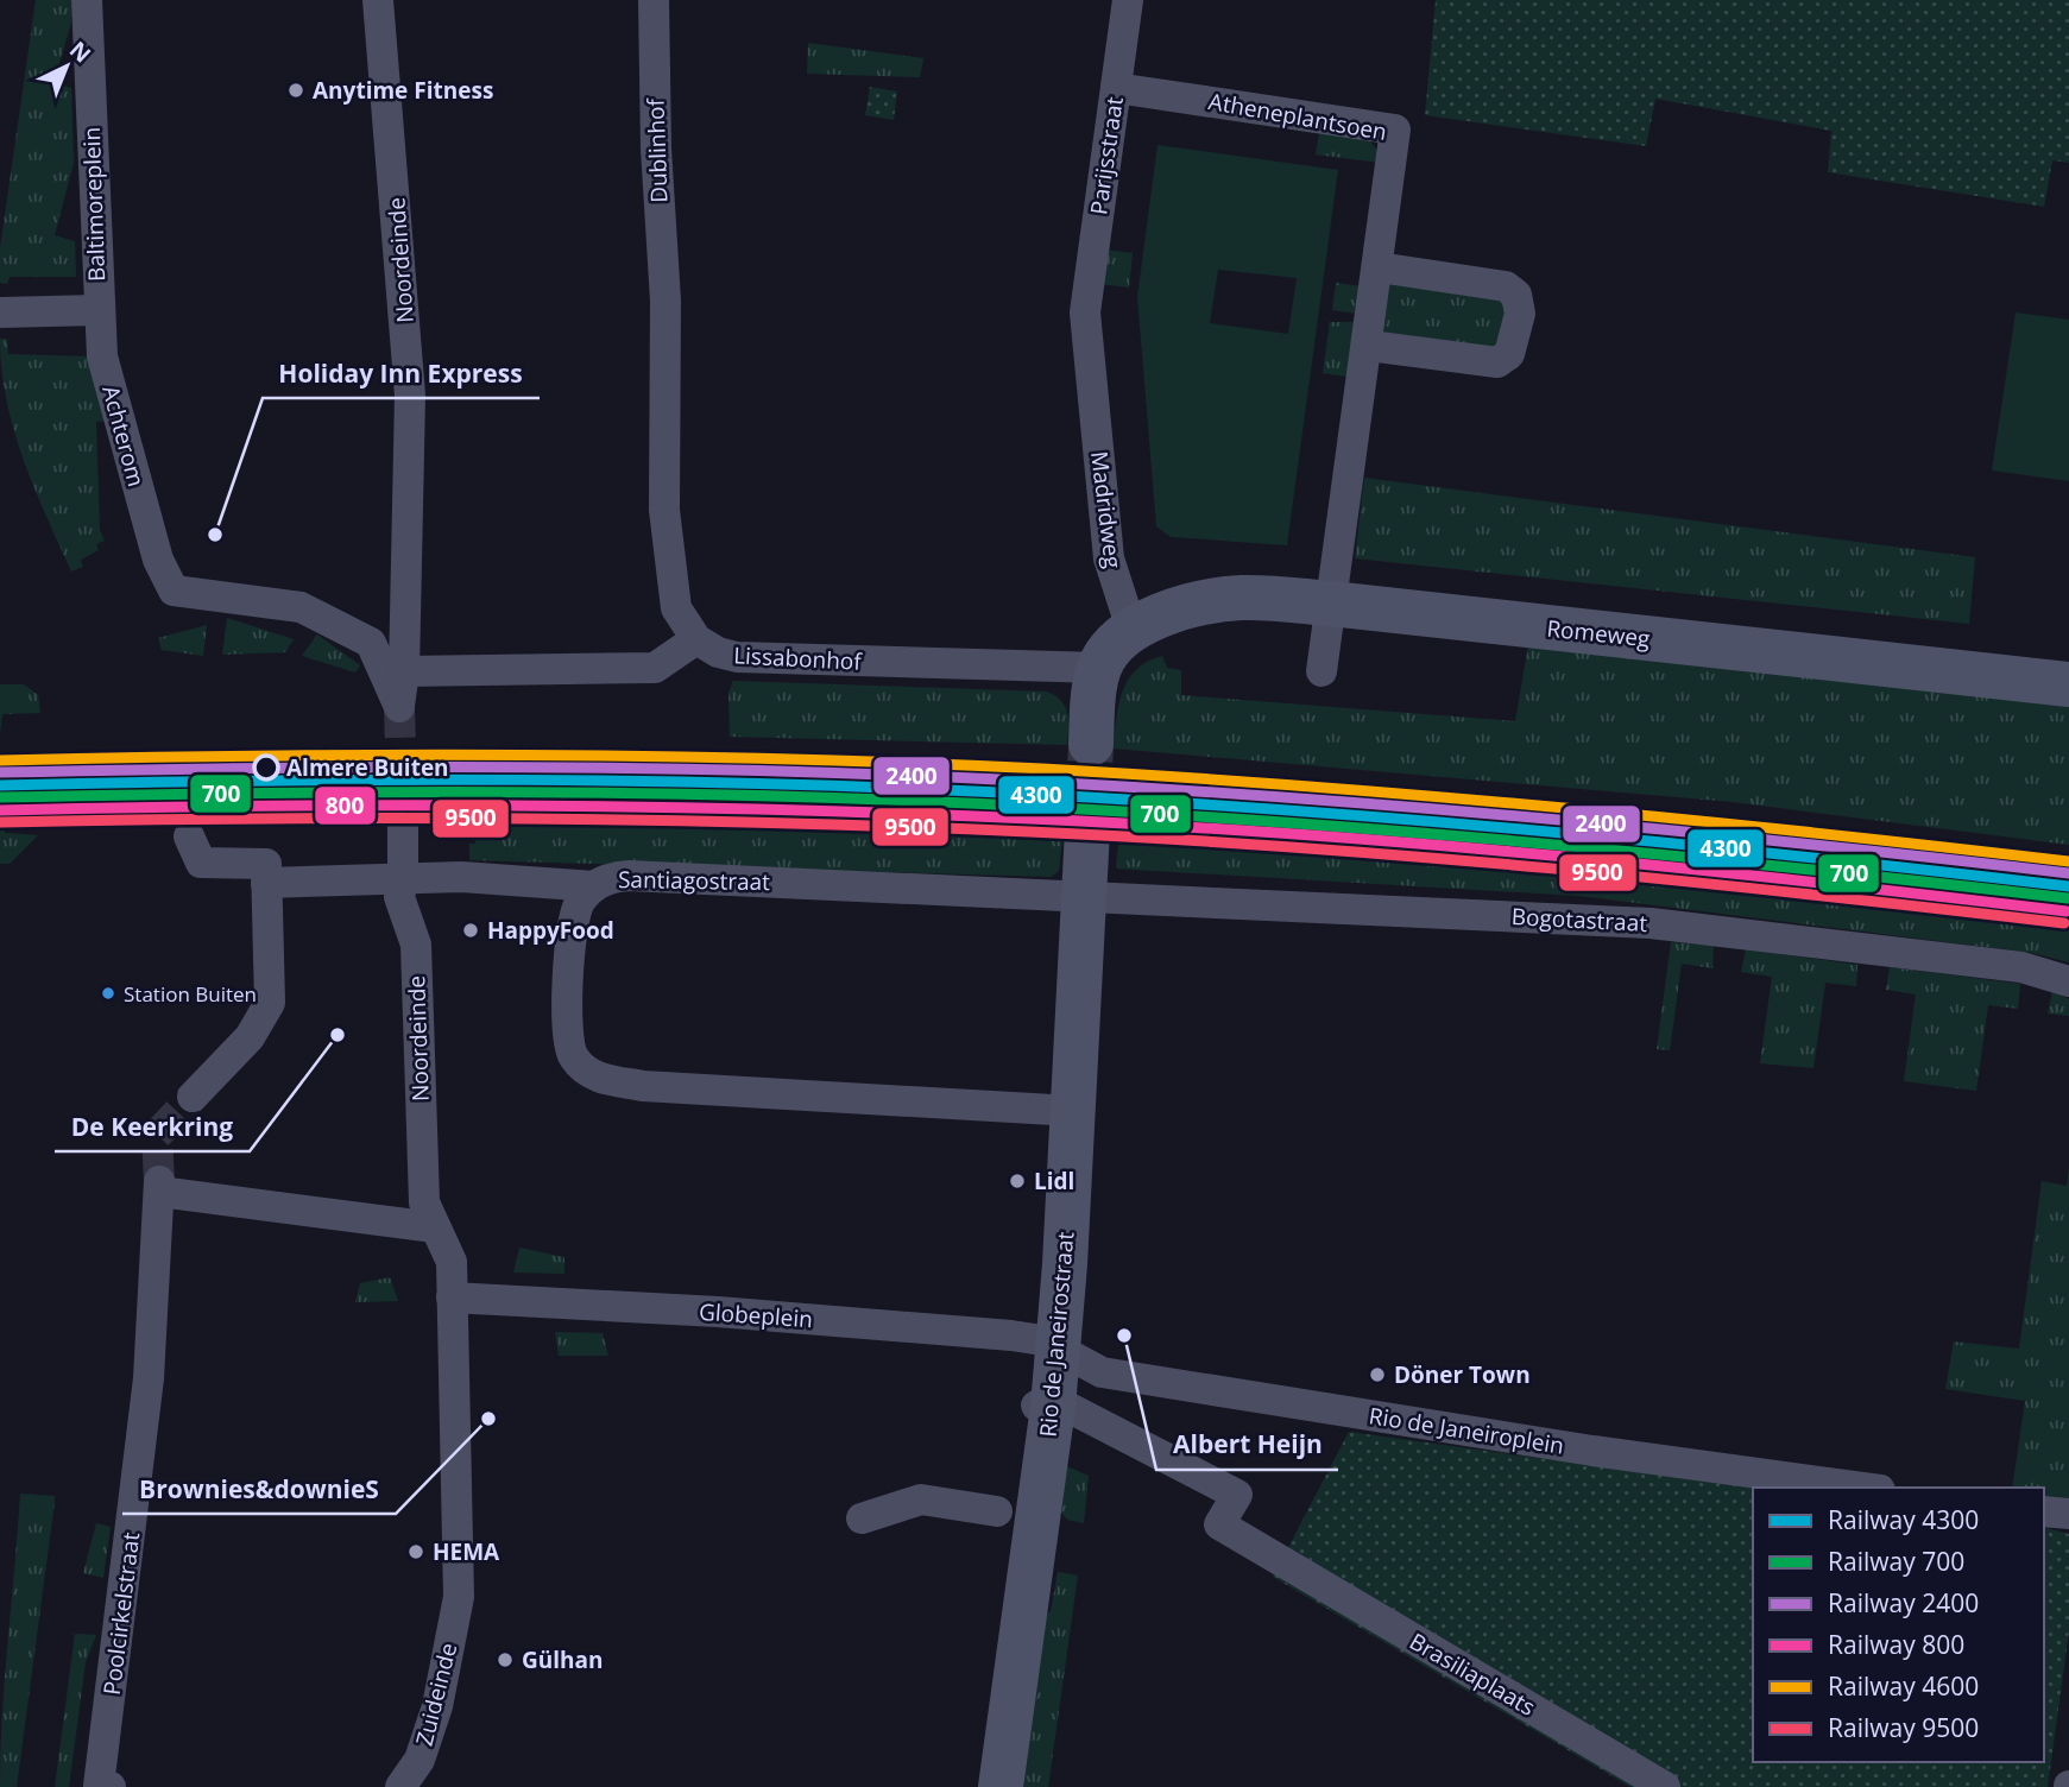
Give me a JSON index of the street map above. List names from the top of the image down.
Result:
{
  "streets": {
    "street": [
      "Atheneplantsoen",
      "Dublinhof",
      "Parijsstraat",
      "Baltimoreplein",
      "Noordeinde",
      "Achterom",
      "Madridweg",
      "Romeweg",
      "Lissabonhof",
      "Santiagostraat",
      "Bogotastraat",
      "Globeplein",
      "Rio de Janeirostraat",
      "Rio de Janeiroplein",
      "Poolcirkelstraat",
      "Brasiliaplaats",
      "Zuideinde"
    ]
  },
  "crossings": [
    ["Atheneplantsoen", "Parijsstraat"],
    ["Atheneplantsoen", "Romeweg"],
    ["Dublinhof", "Lissabonhof"],
    ["Parijsstraat", "Madridweg"],
    ["Baltimoreplein", "Achterom"],
    ["Noordeinde", "Achterom"],
    ["Noordeinde", "Poolcirkelstraat"],
    ["Madridweg", "Romeweg"],
    ["Santiagostraat", "Bogotastraat"],
    ["Santiagostraat", "Rio de Janeirostraat"],
    ["Bogotastraat", "Rio de Janeirostraat"],
    ["Globeplein", "Rio de Janeirostraat"],
    ["Globeplein", "Rio de Janeiroplein"],
    ["Globeplein", "Zuideinde"],
    ["Rio de Janeirostraat", "Rio de Janeiroplein"],
    ["Rio de Janeirostraat", "Brasiliaplaats"]
  ],
  "places": [
    "Anytime Fitness",
    "Holiday Inn Express",
    "Almere Buiten",
    "HappyFood",
    "Station Buiten",
    "De Keerkring",
    "Lidl",
    "Albert Heijn",
    "Döner Town",
    "Brownies&downieS",
    "HEMA",
    "Gülhan"
  ],
  "lines": [
    "rail line 4600",
    "rail line 2400",
    "rail line 4300",
    "rail line 700",
    "rail line 800",
    "rail line 9500"
  ],
  "legend": [
    "Railway 4300",
    "Railway 700",
    "Railway 2400",
    "Railway 800",
    "Railway 4600",
    "Railway 9500"
  ],
  "north": "top right"
}
